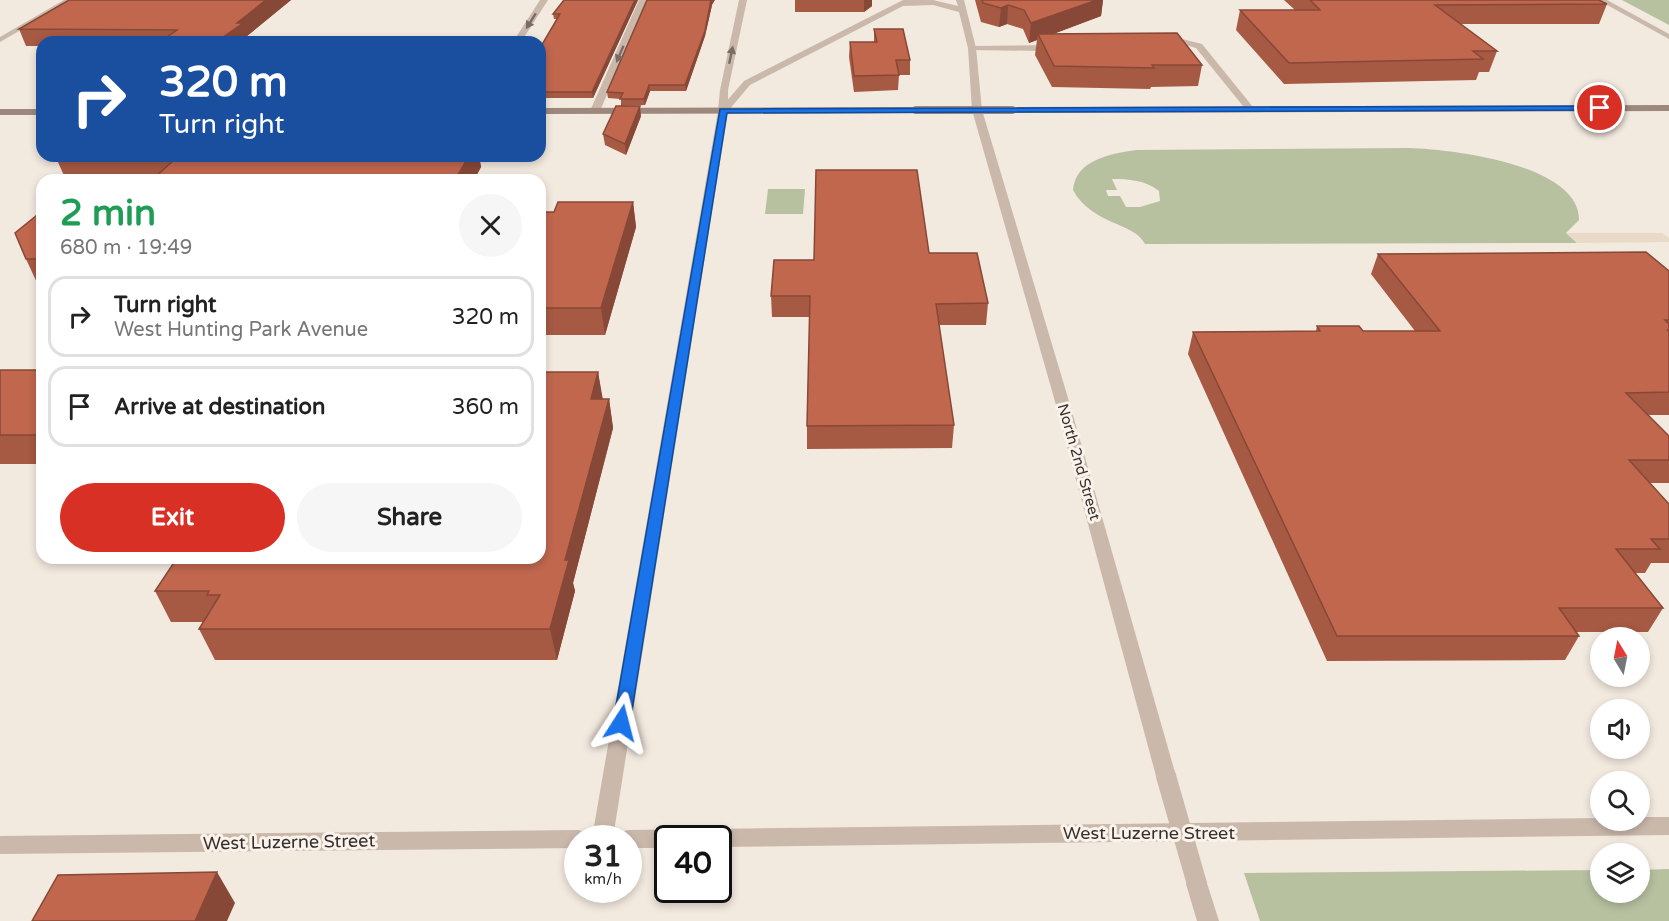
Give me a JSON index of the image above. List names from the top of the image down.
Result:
{
  "streets": {
    "street": ["North 2nd Street", "West Luzerne Street"]
  },
  "north": "top",
  "page": {
    "turn": ["320 m", "Turn right"],
    "heading": ["2 min", "680 m · 19:49"],
    "list": [
      {
        "name": "Turn right",
        "note": "West Hunting Park Avenue",
        "value": "320 m"
      },
      {
        "name": "Arrive at destination",
        "value": "360 m"
      }
    ],
    "buttons": ["Exit", "Share"],
    "speed": "31 km/h",
    "limit": "40"
  }
}
